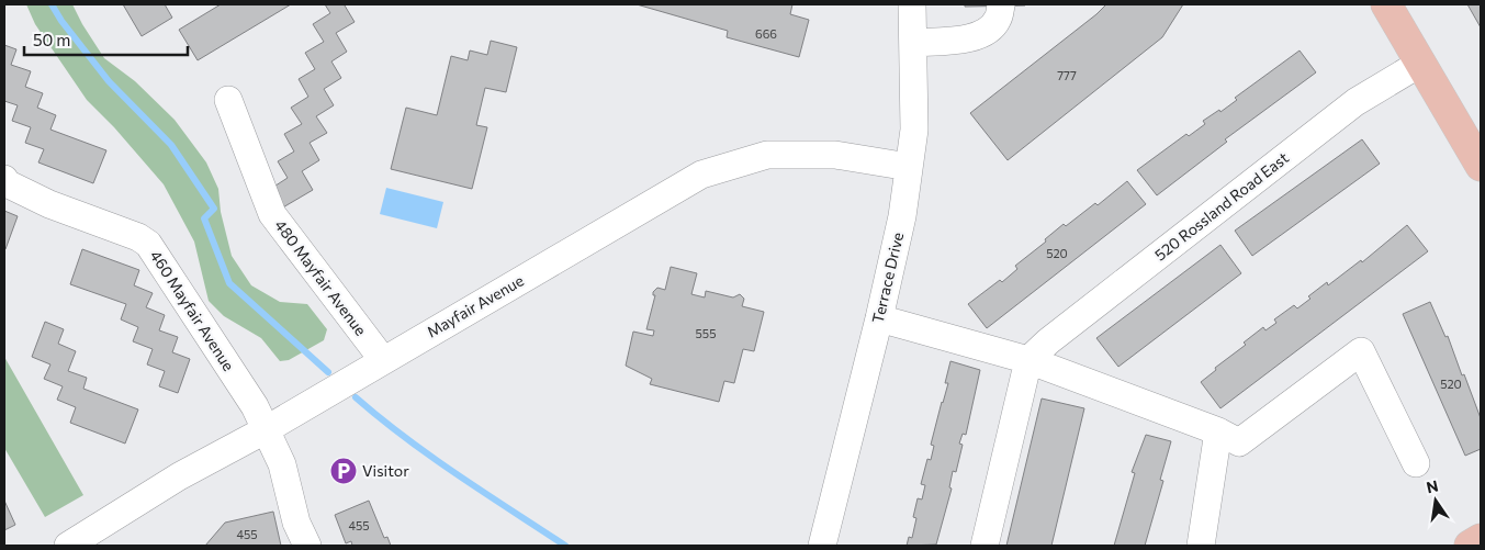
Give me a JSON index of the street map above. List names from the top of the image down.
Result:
{
  "streets": {
    "street": [
      "520 Rossland Road East",
      "480 Mayfair Avenue",
      "Terrace Drive",
      "Mayfair Avenue",
      "460 Mayfair Avenue"
    ]
  },
  "crossings": [
    ["480 Mayfair Avenue", "Mayfair Avenue"],
    ["Terrace Drive", "Mayfair Avenue"],
    ["Mayfair Avenue", "460 Mayfair Avenue"]
  ],
  "places": {
    "parking": ["Visitor"]
  },
  "house_numbers": [
    "666",
    "777",
    "520",
    "555",
    "520",
    "455",
    "455"
  ],
  "scale_bar": "50 m",
  "north": "top"
}
